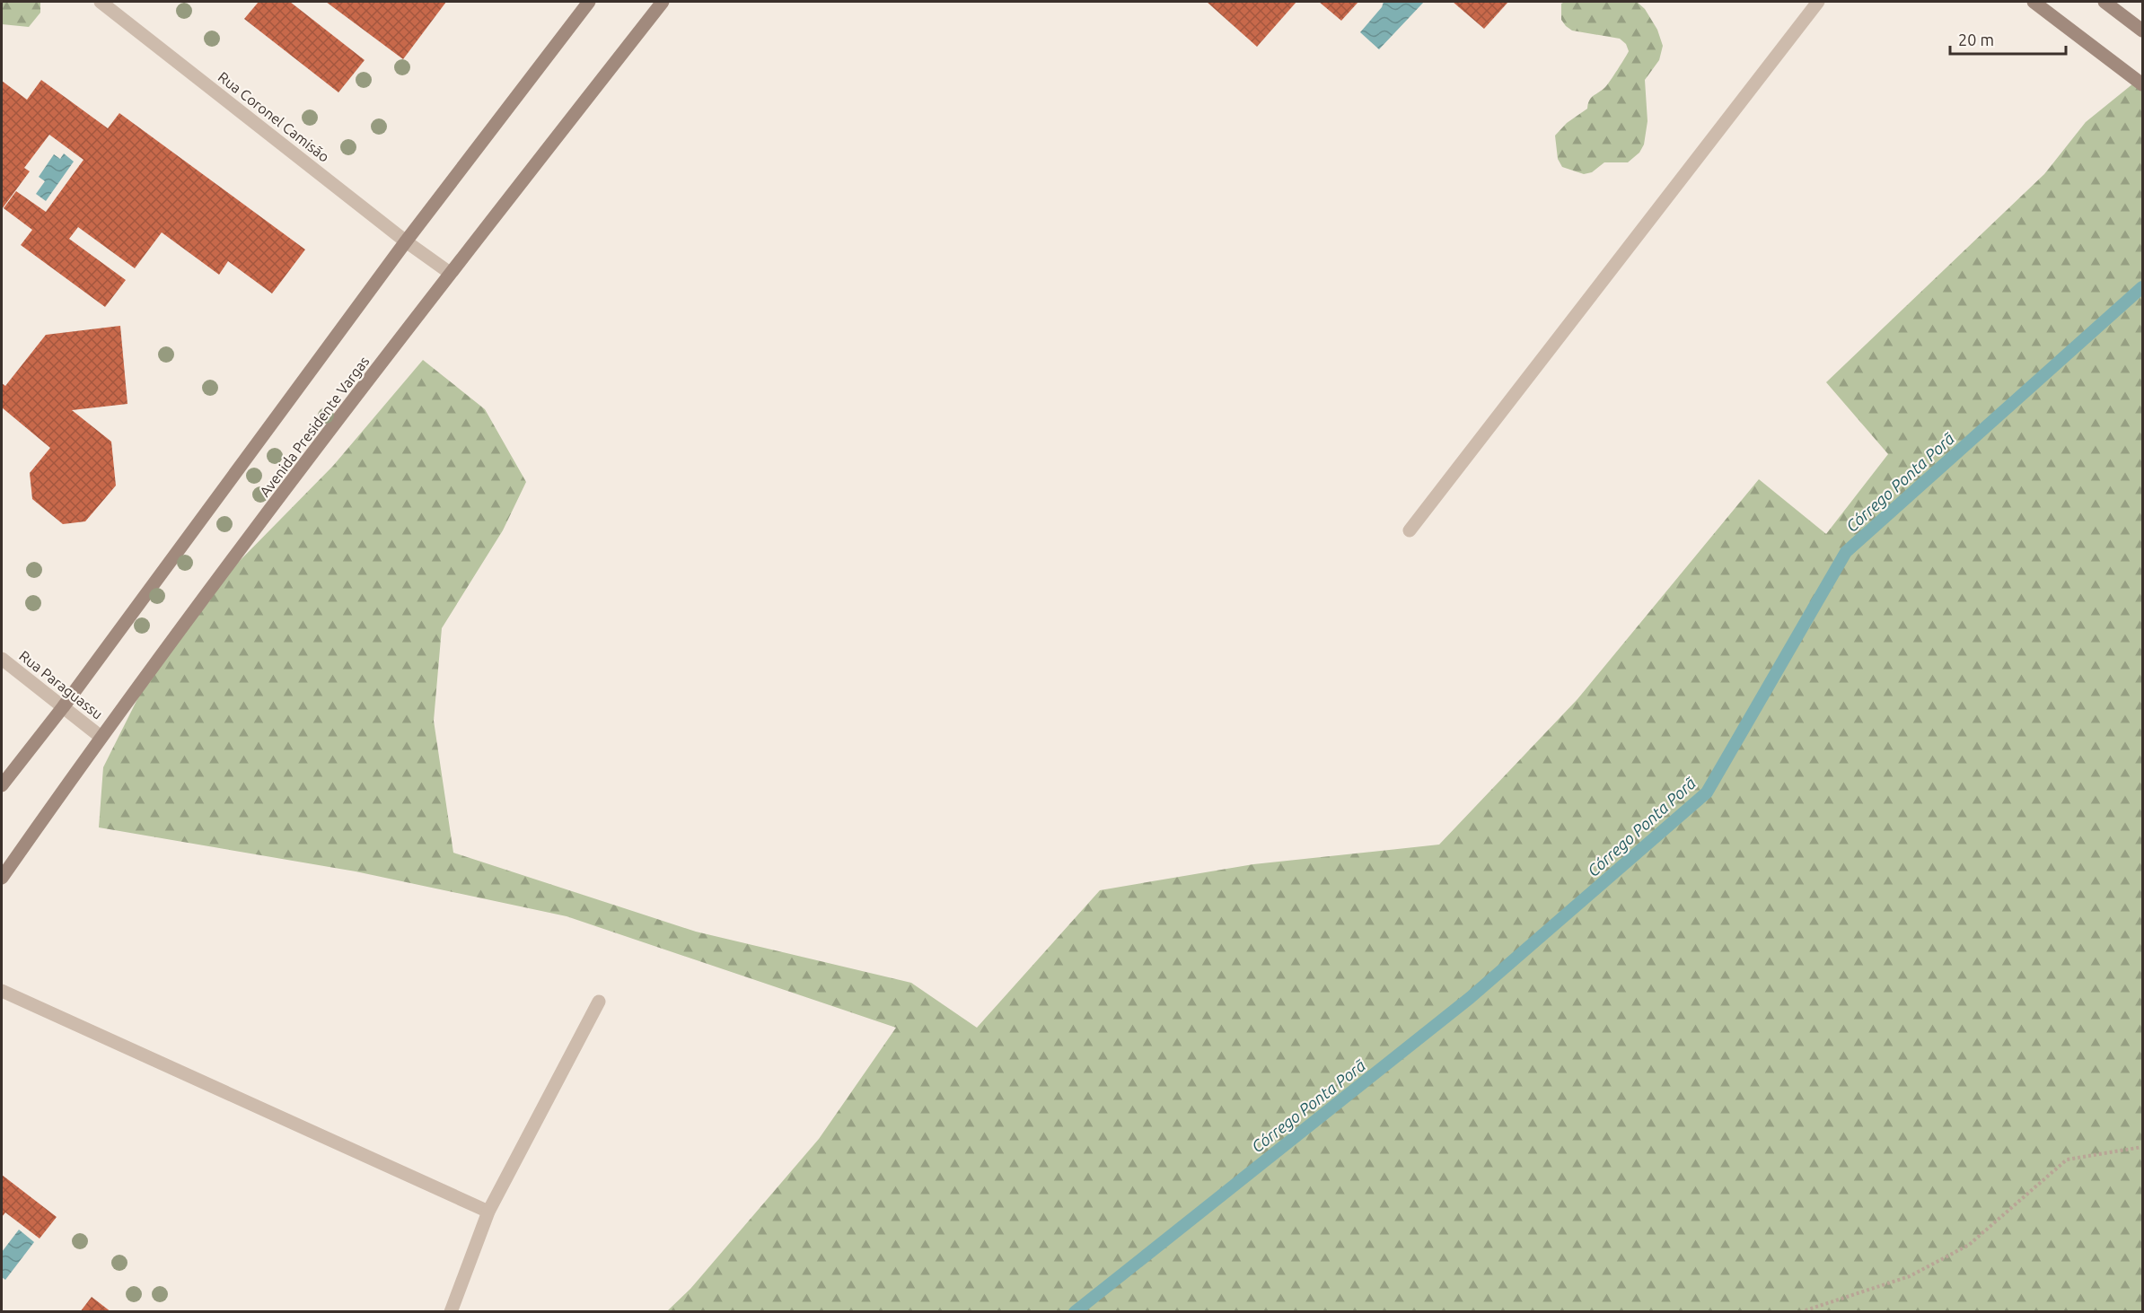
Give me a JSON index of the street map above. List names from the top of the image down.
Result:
{
  "streets": {
    "main road": ["Avenida Presidente Vargas"],
    "street": ["Rua Coronel Camisão", "Rua Paraguassu"]
  },
  "crossings": [
    ["Rua Coronel Camisão", "Avenida Presidente Vargas"],
    ["Avenida Presidente Vargas", "Rua Paraguassu"]
  ],
  "water": ["Córrego Ponta Porã"],
  "scale_bar": "20 m"
}
